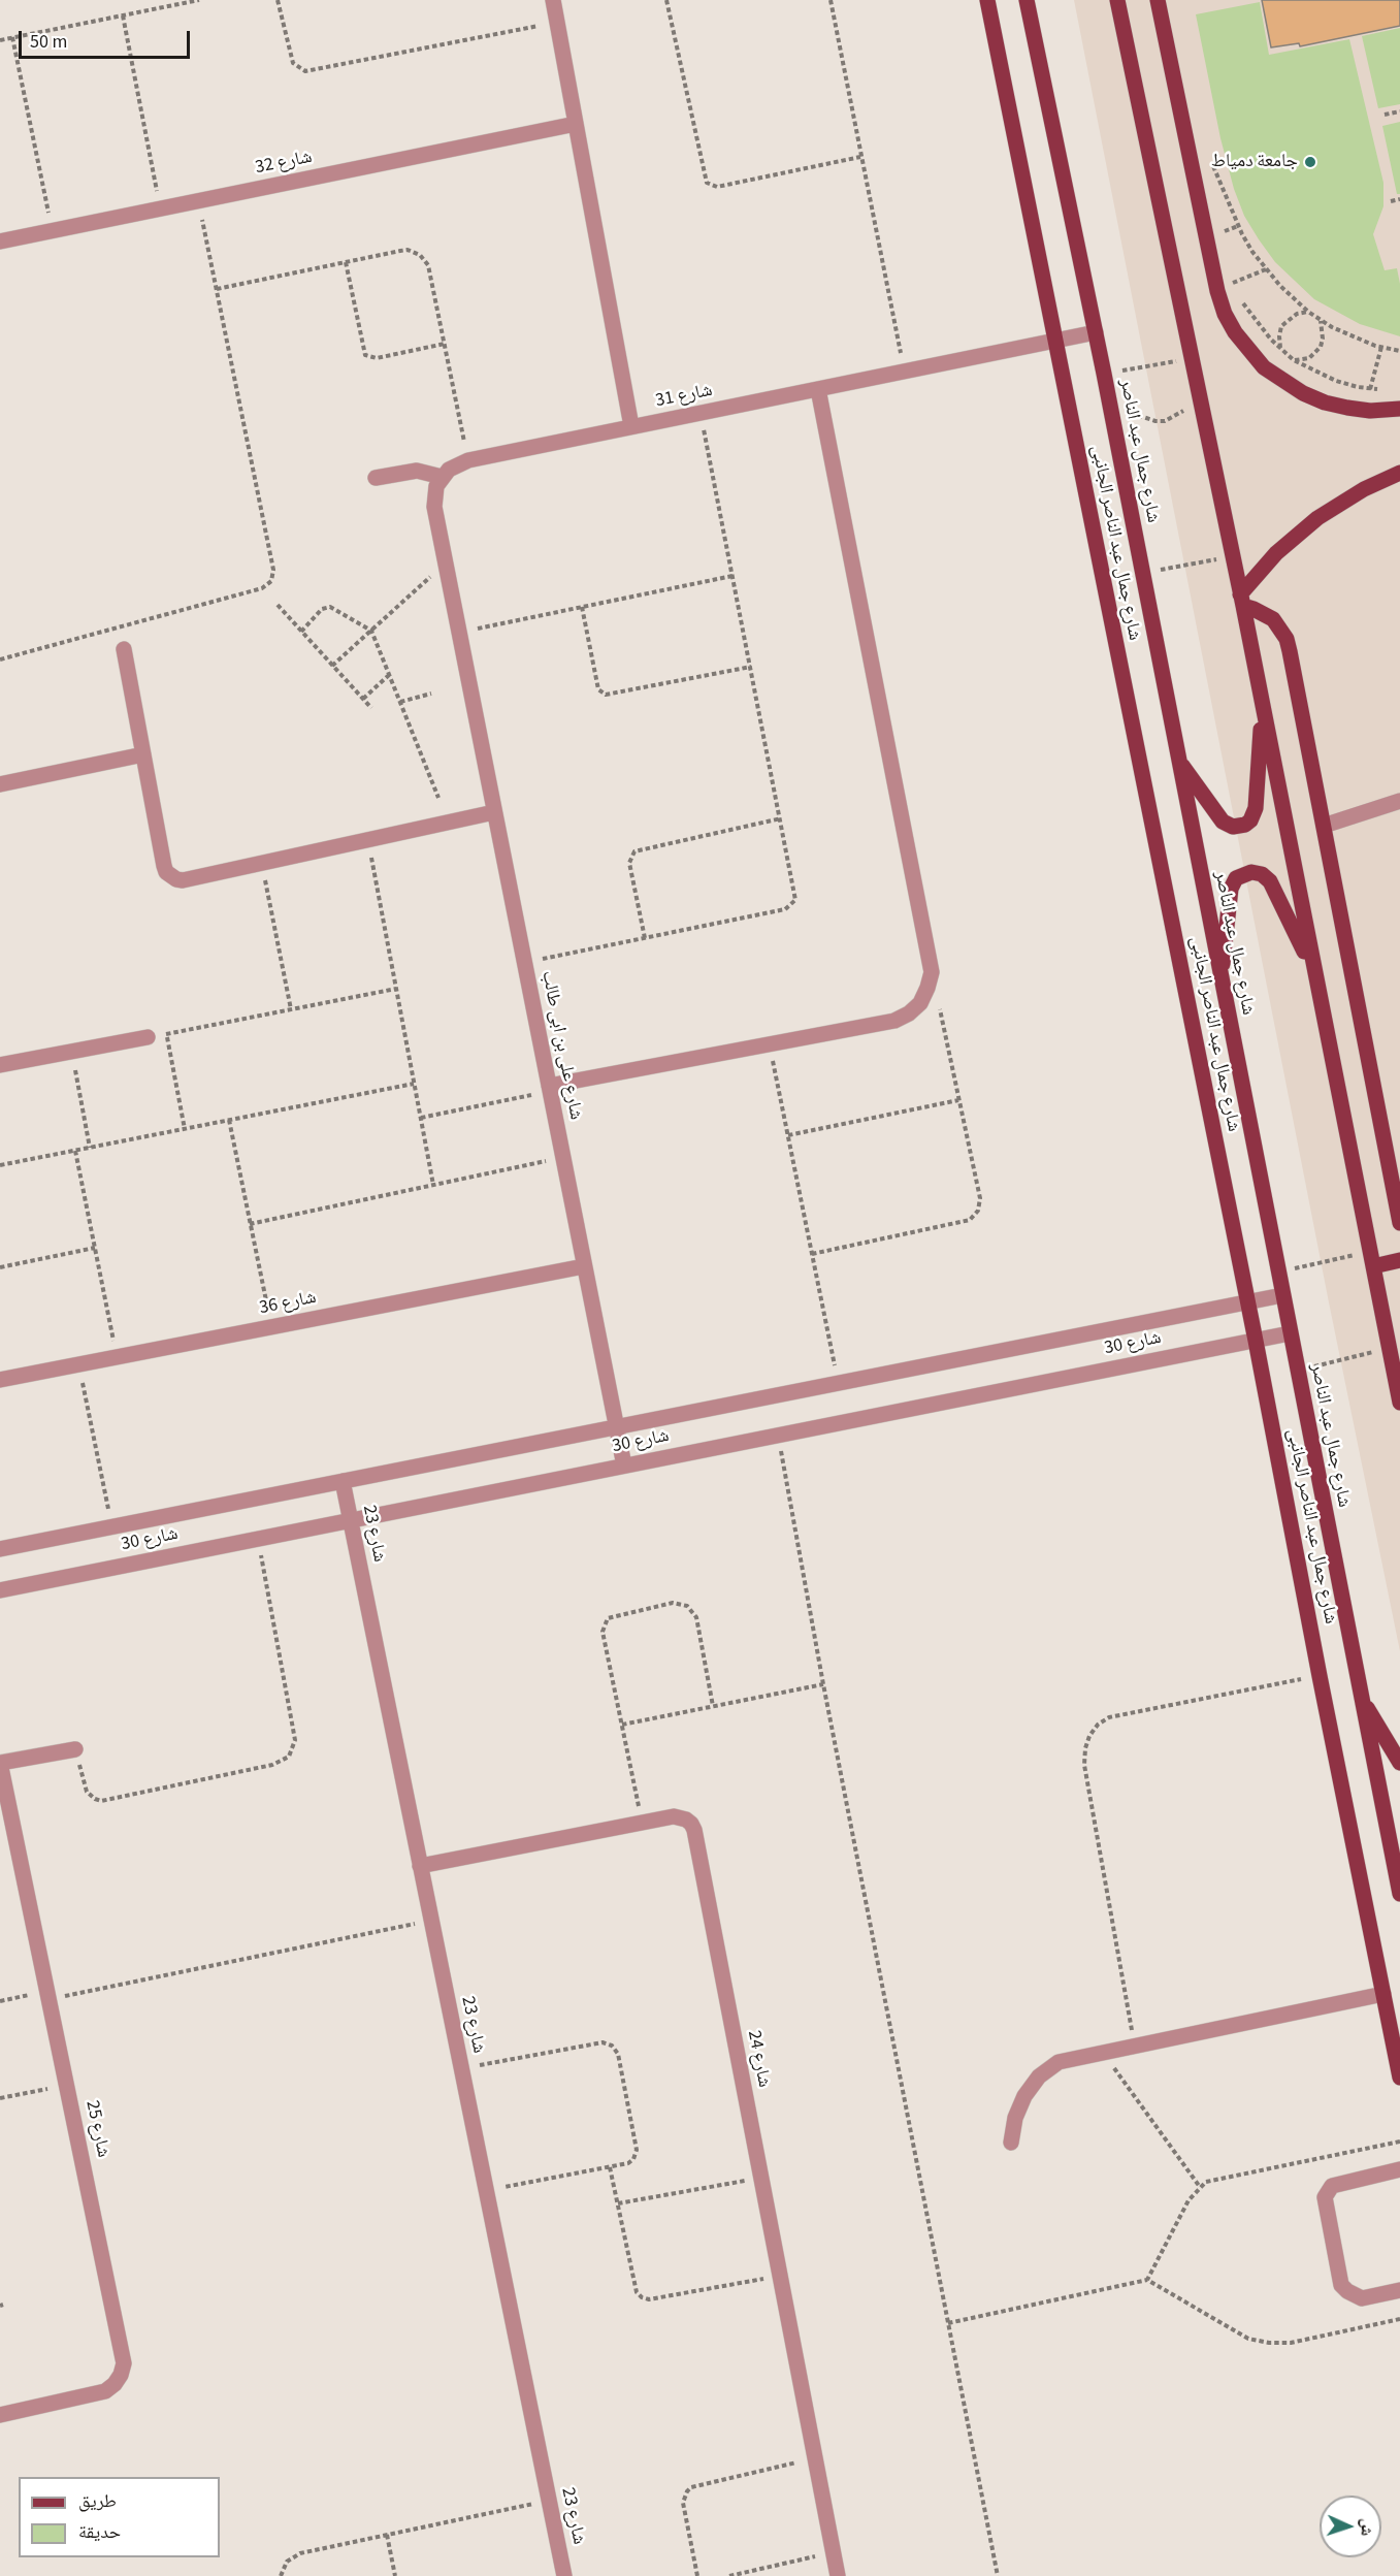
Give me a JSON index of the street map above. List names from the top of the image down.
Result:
{
  "streets": {
    "main road": ["شارع جمال عبد الناصر", "شارع جمال عبد الناصر الجانبى"],
    "street": [
      "شارع 32",
      "شارع 31",
      "شارع على بن ابى طالب",
      "شارع 36",
      "شارع 30",
      "شارع 23",
      "شارع 24",
      "شارع 25"
    ]
  },
  "crossings": [
    ["شارع 31", "شارع جمال عبد الناصر"],
    ["شارع 31", "شارع جمال عبد الناصر الجانبى"],
    ["شارع جمال عبد الناصر", "شارع 30"],
    ["شارع جمال عبد الناصر الجانبى", "شارع 30"],
    ["شارع على بن ابى طالب", "شارع 36"],
    ["شارع على بن ابى طالب", "شارع 30"],
    ["شارع 30", "شارع 23"],
    ["شارع 23", "شارع 24"]
  ],
  "places": ["جامعة دمياط"],
  "legend": ["طريق", "حديقة"],
  "scale_bar": "50 m",
  "north": "right"
}
